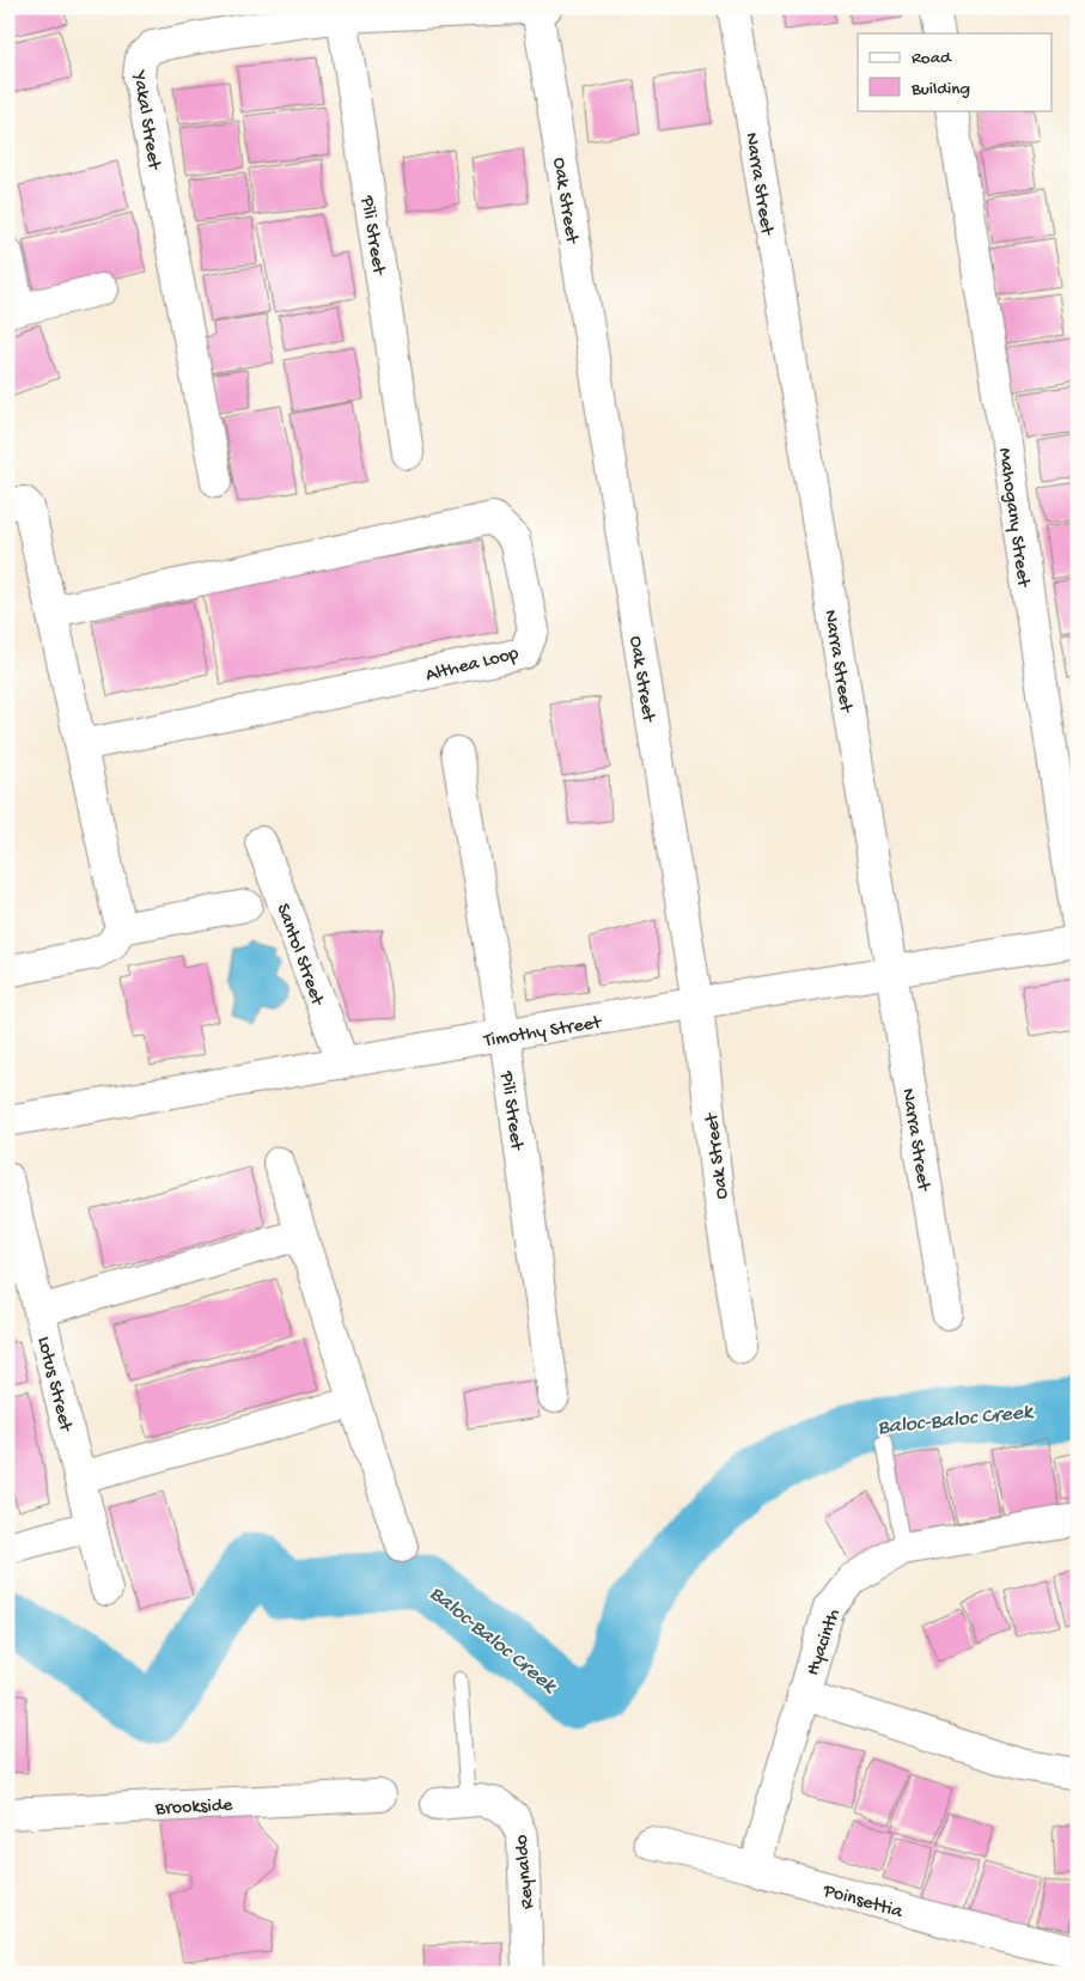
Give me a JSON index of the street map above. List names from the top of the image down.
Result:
{
  "streets": {
    "street": [
      "Yakal Street",
      "Narra Street",
      "Oak Street",
      "Pili Street",
      "Mahogany Street",
      "Althea Loop",
      "Santol Street",
      "Timothy Street",
      "Lotus Street",
      "Hyacinth",
      "Brookside",
      "Reynaldo",
      "Poinsettia"
    ]
  },
  "crossings": [
    ["Yakal Street", "Oak Street"],
    ["Yakal Street", "Pili Street"],
    ["Narra Street", "Timothy Street"],
    ["Oak Street", "Timothy Street"],
    ["Pili Street", "Timothy Street"],
    ["Santol Street", "Timothy Street"],
    ["Hyacinth", "Poinsettia"]
  ],
  "water": ["Baloc-Baloc Creek"],
  "legend": ["Road", "Building"]
}
